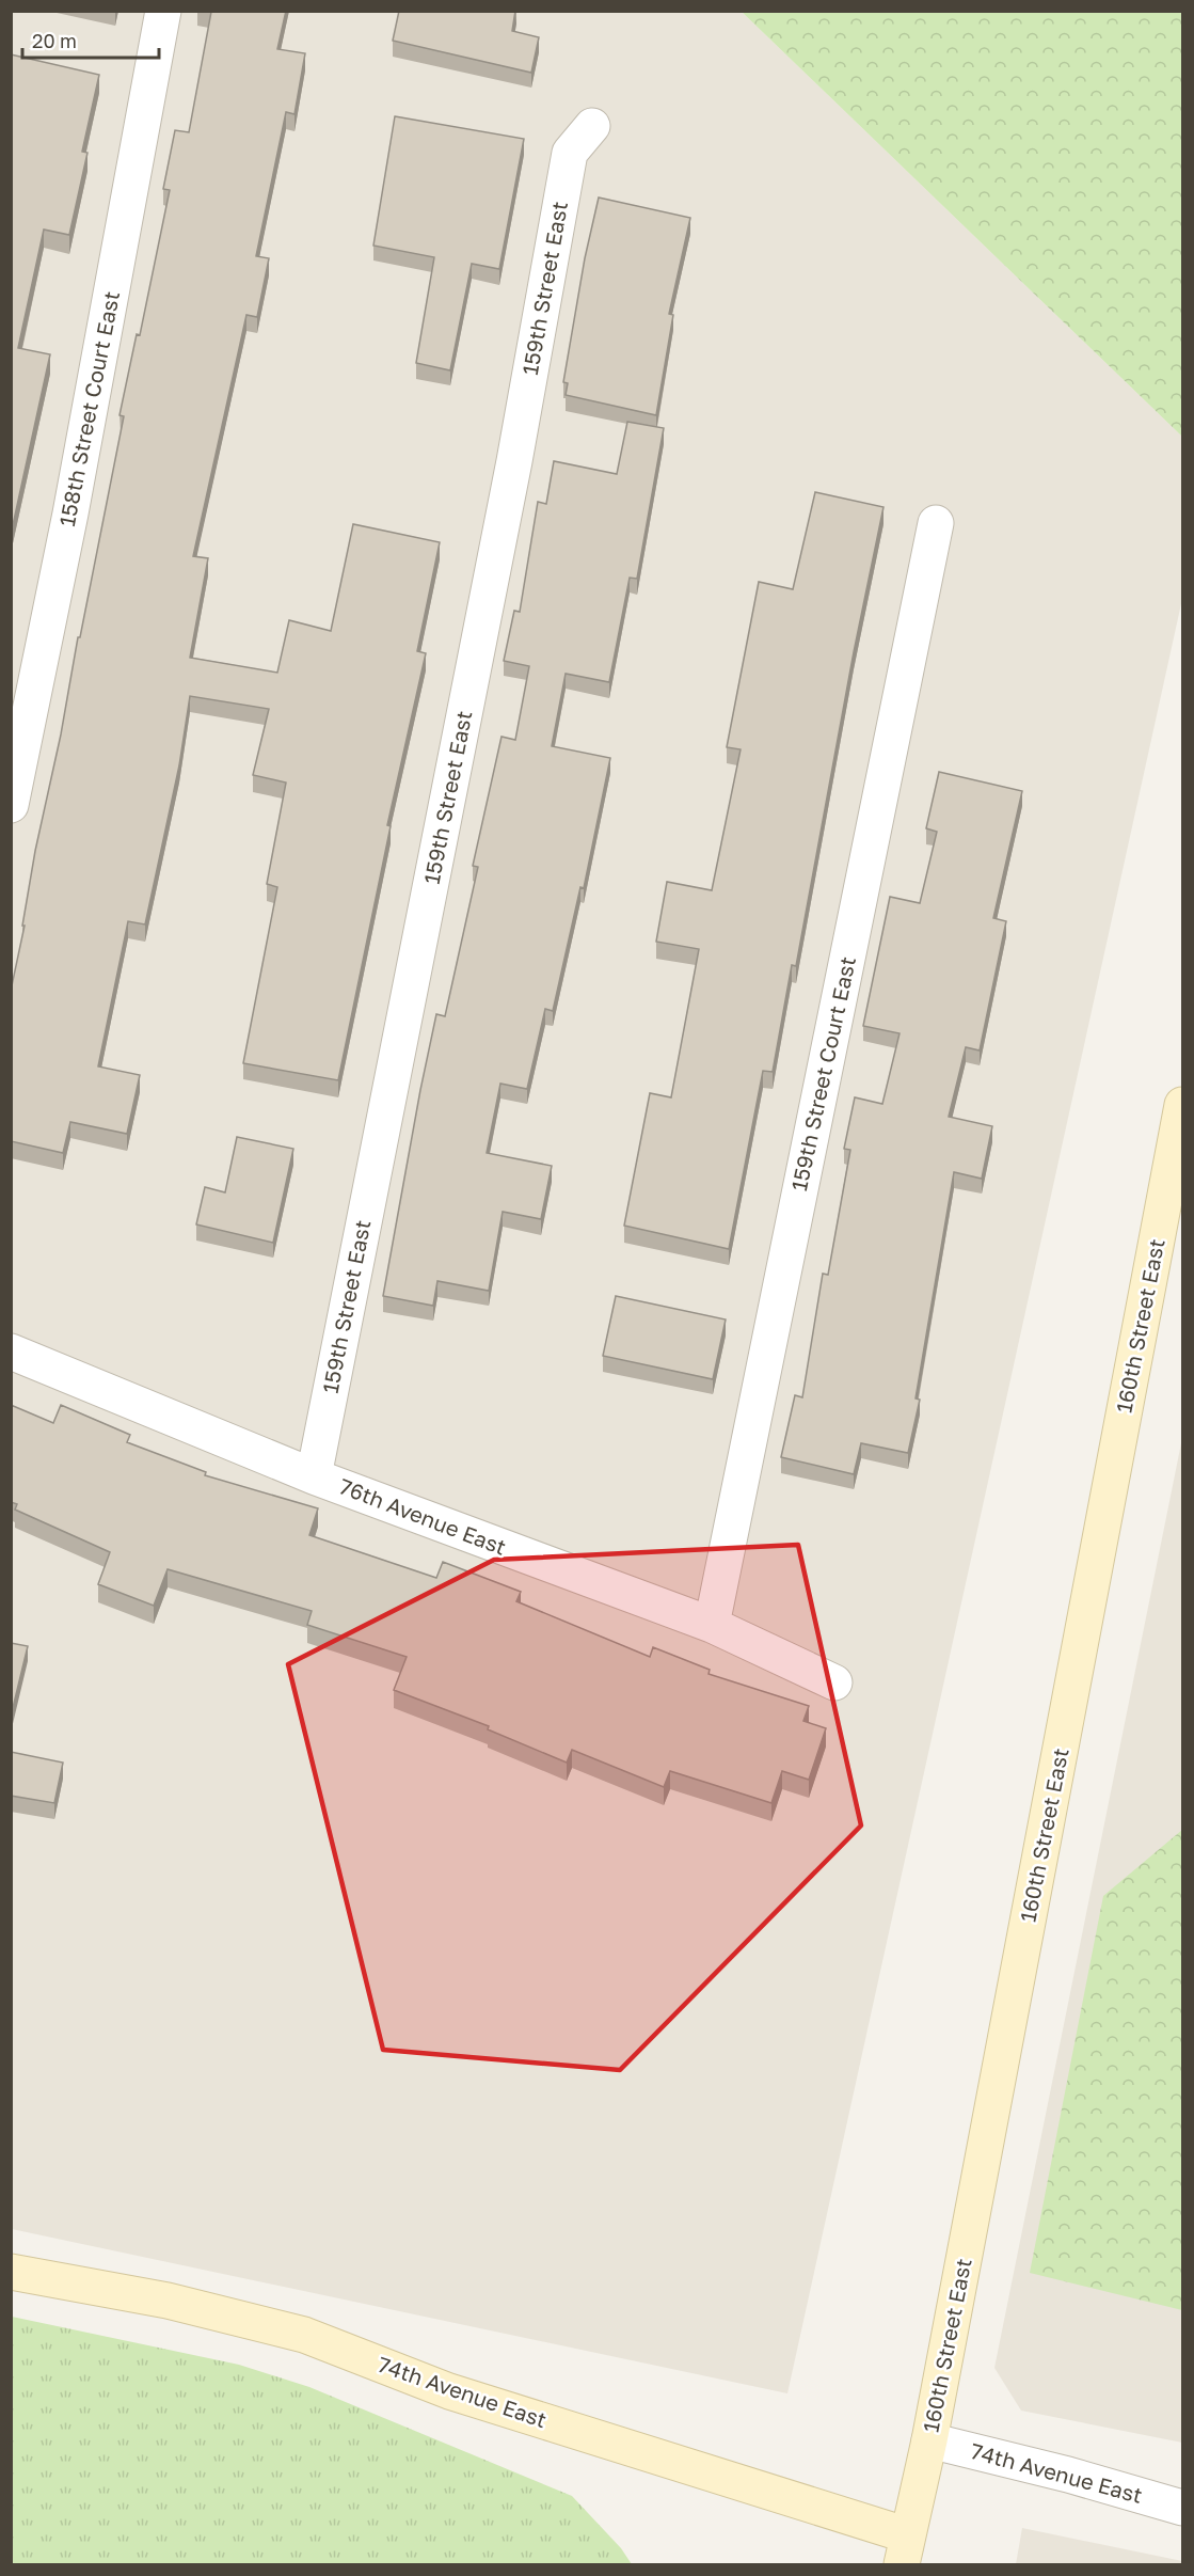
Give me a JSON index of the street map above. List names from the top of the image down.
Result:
{
  "streets": {
    "main road": ["160th Street East", "74th Avenue East"],
    "street": [
      "159th Street East",
      "158th Street Court East",
      "159th Street Court East",
      "76th Avenue East"
    ]
  },
  "crossings": [
    ["159th Street East", "76th Avenue East"],
    ["159th Street Court East", "76th Avenue East"],
    ["160th Street East", "74th Avenue East"]
  ],
  "scale_bar": "20 m"
}
